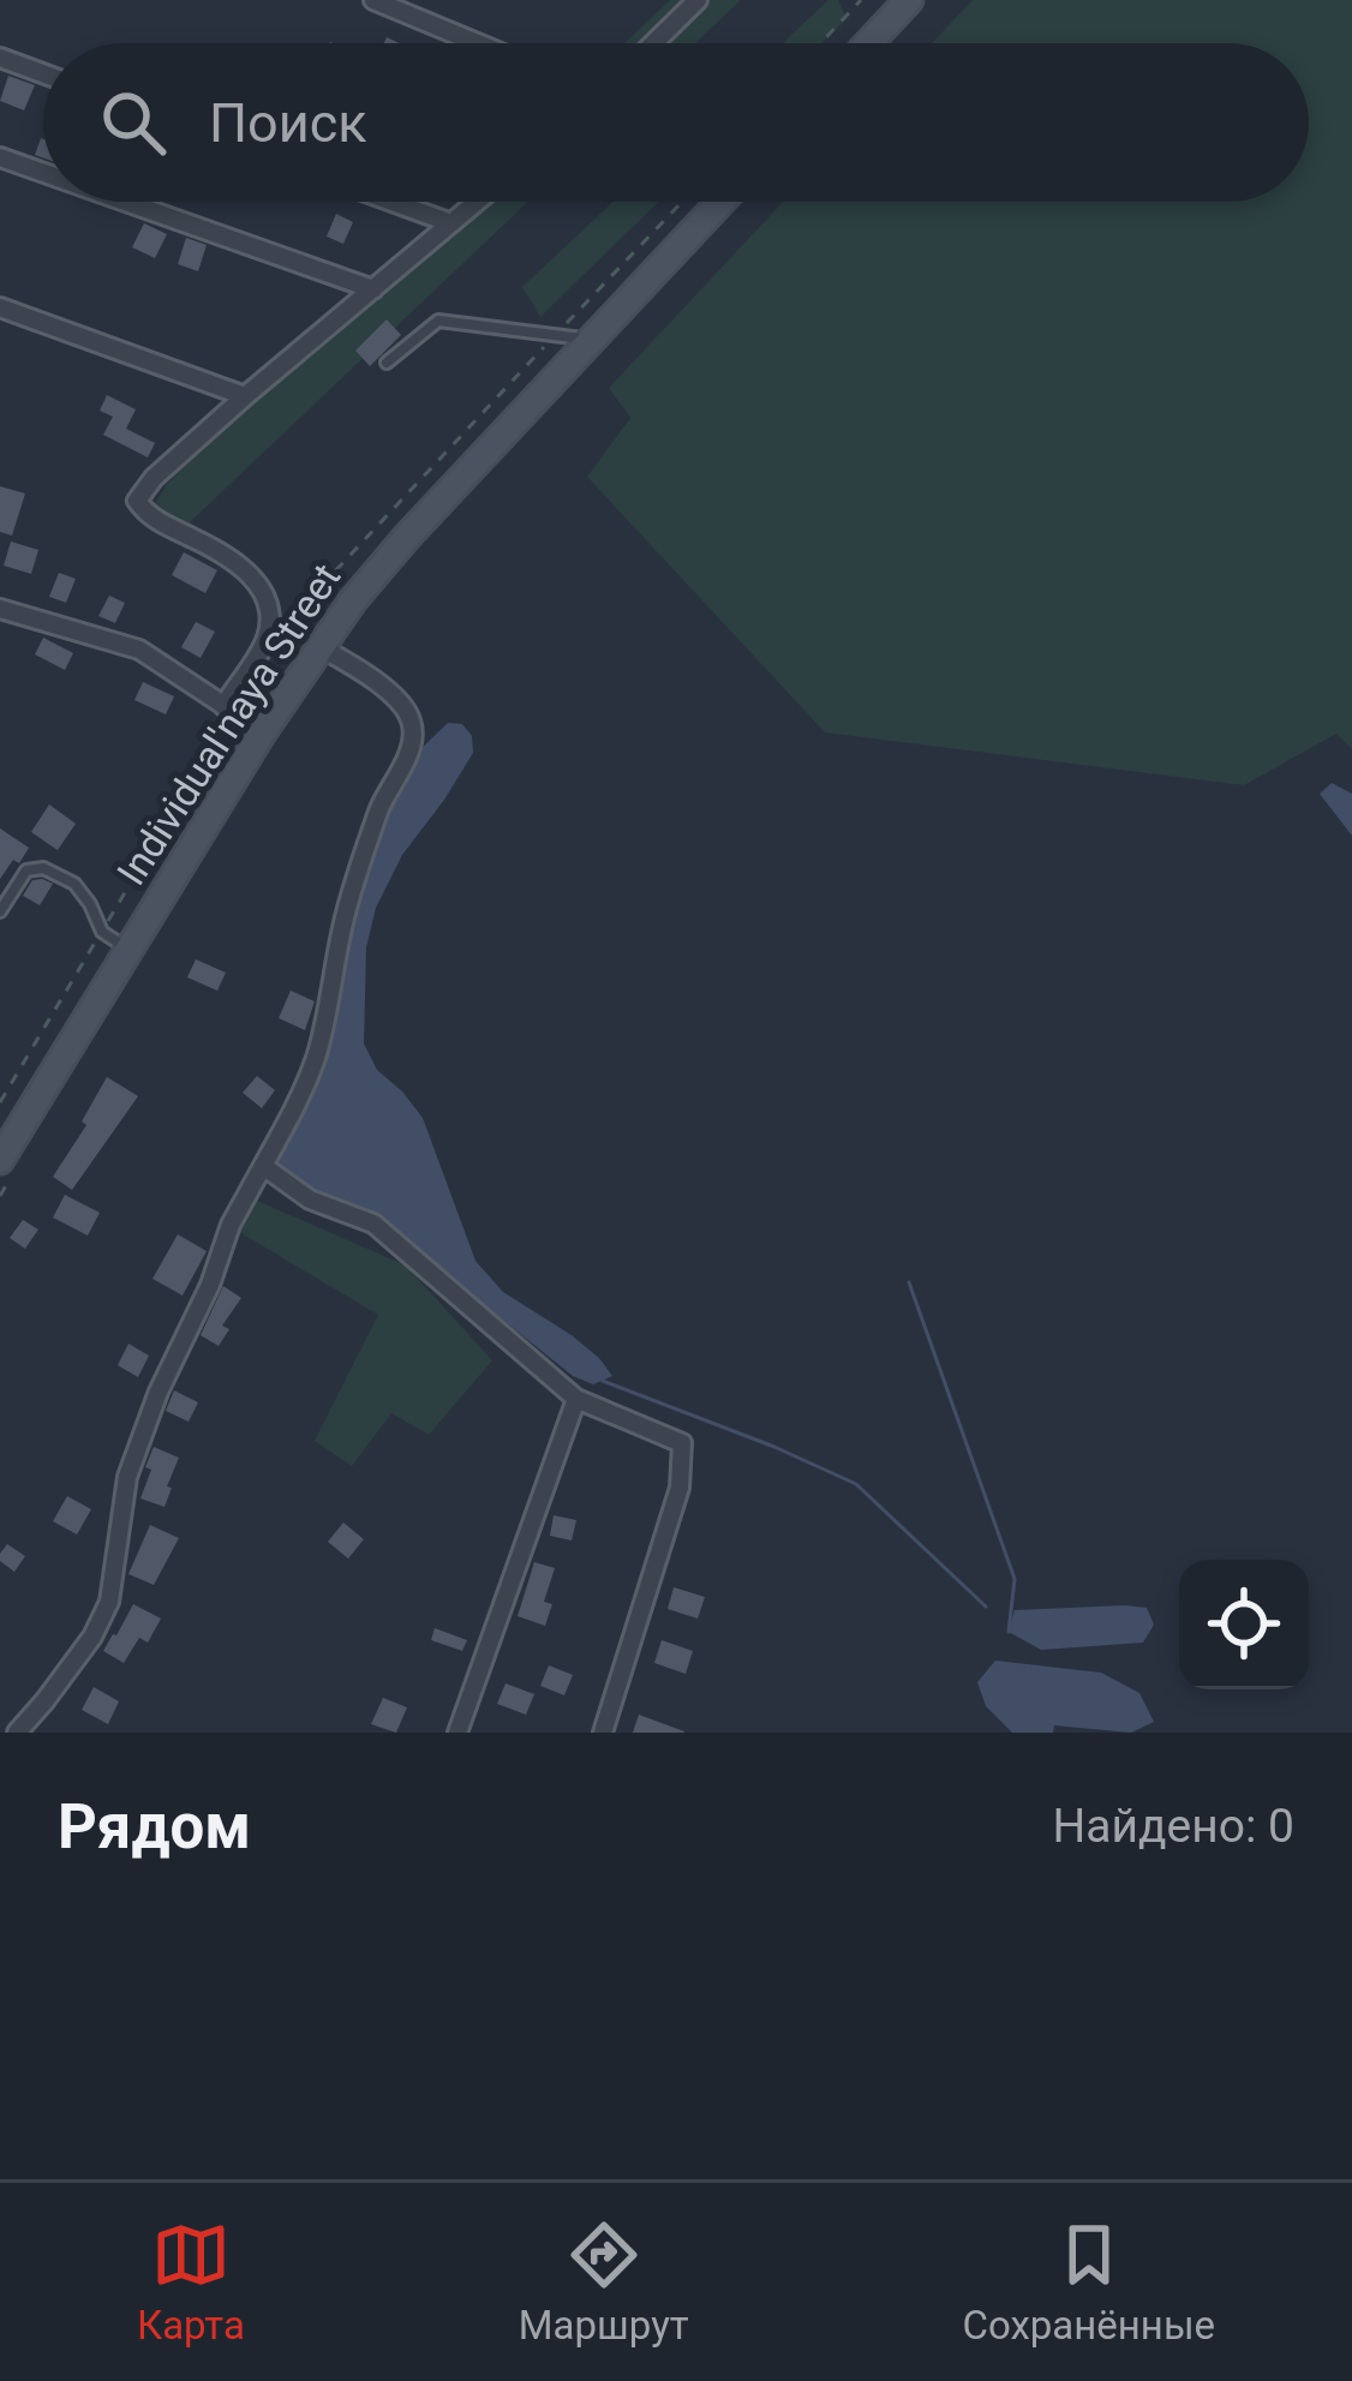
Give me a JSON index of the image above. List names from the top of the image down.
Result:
{
  "streets": {
    "main road": ["Individual'naya Street"]
  },
  "page": {
    "search": "Поиск",
    "heading": ["Рядом", "Найдено: 0"],
    "nav": ["Карта", "Маршрут", "Сохранённые"]
  }
}
